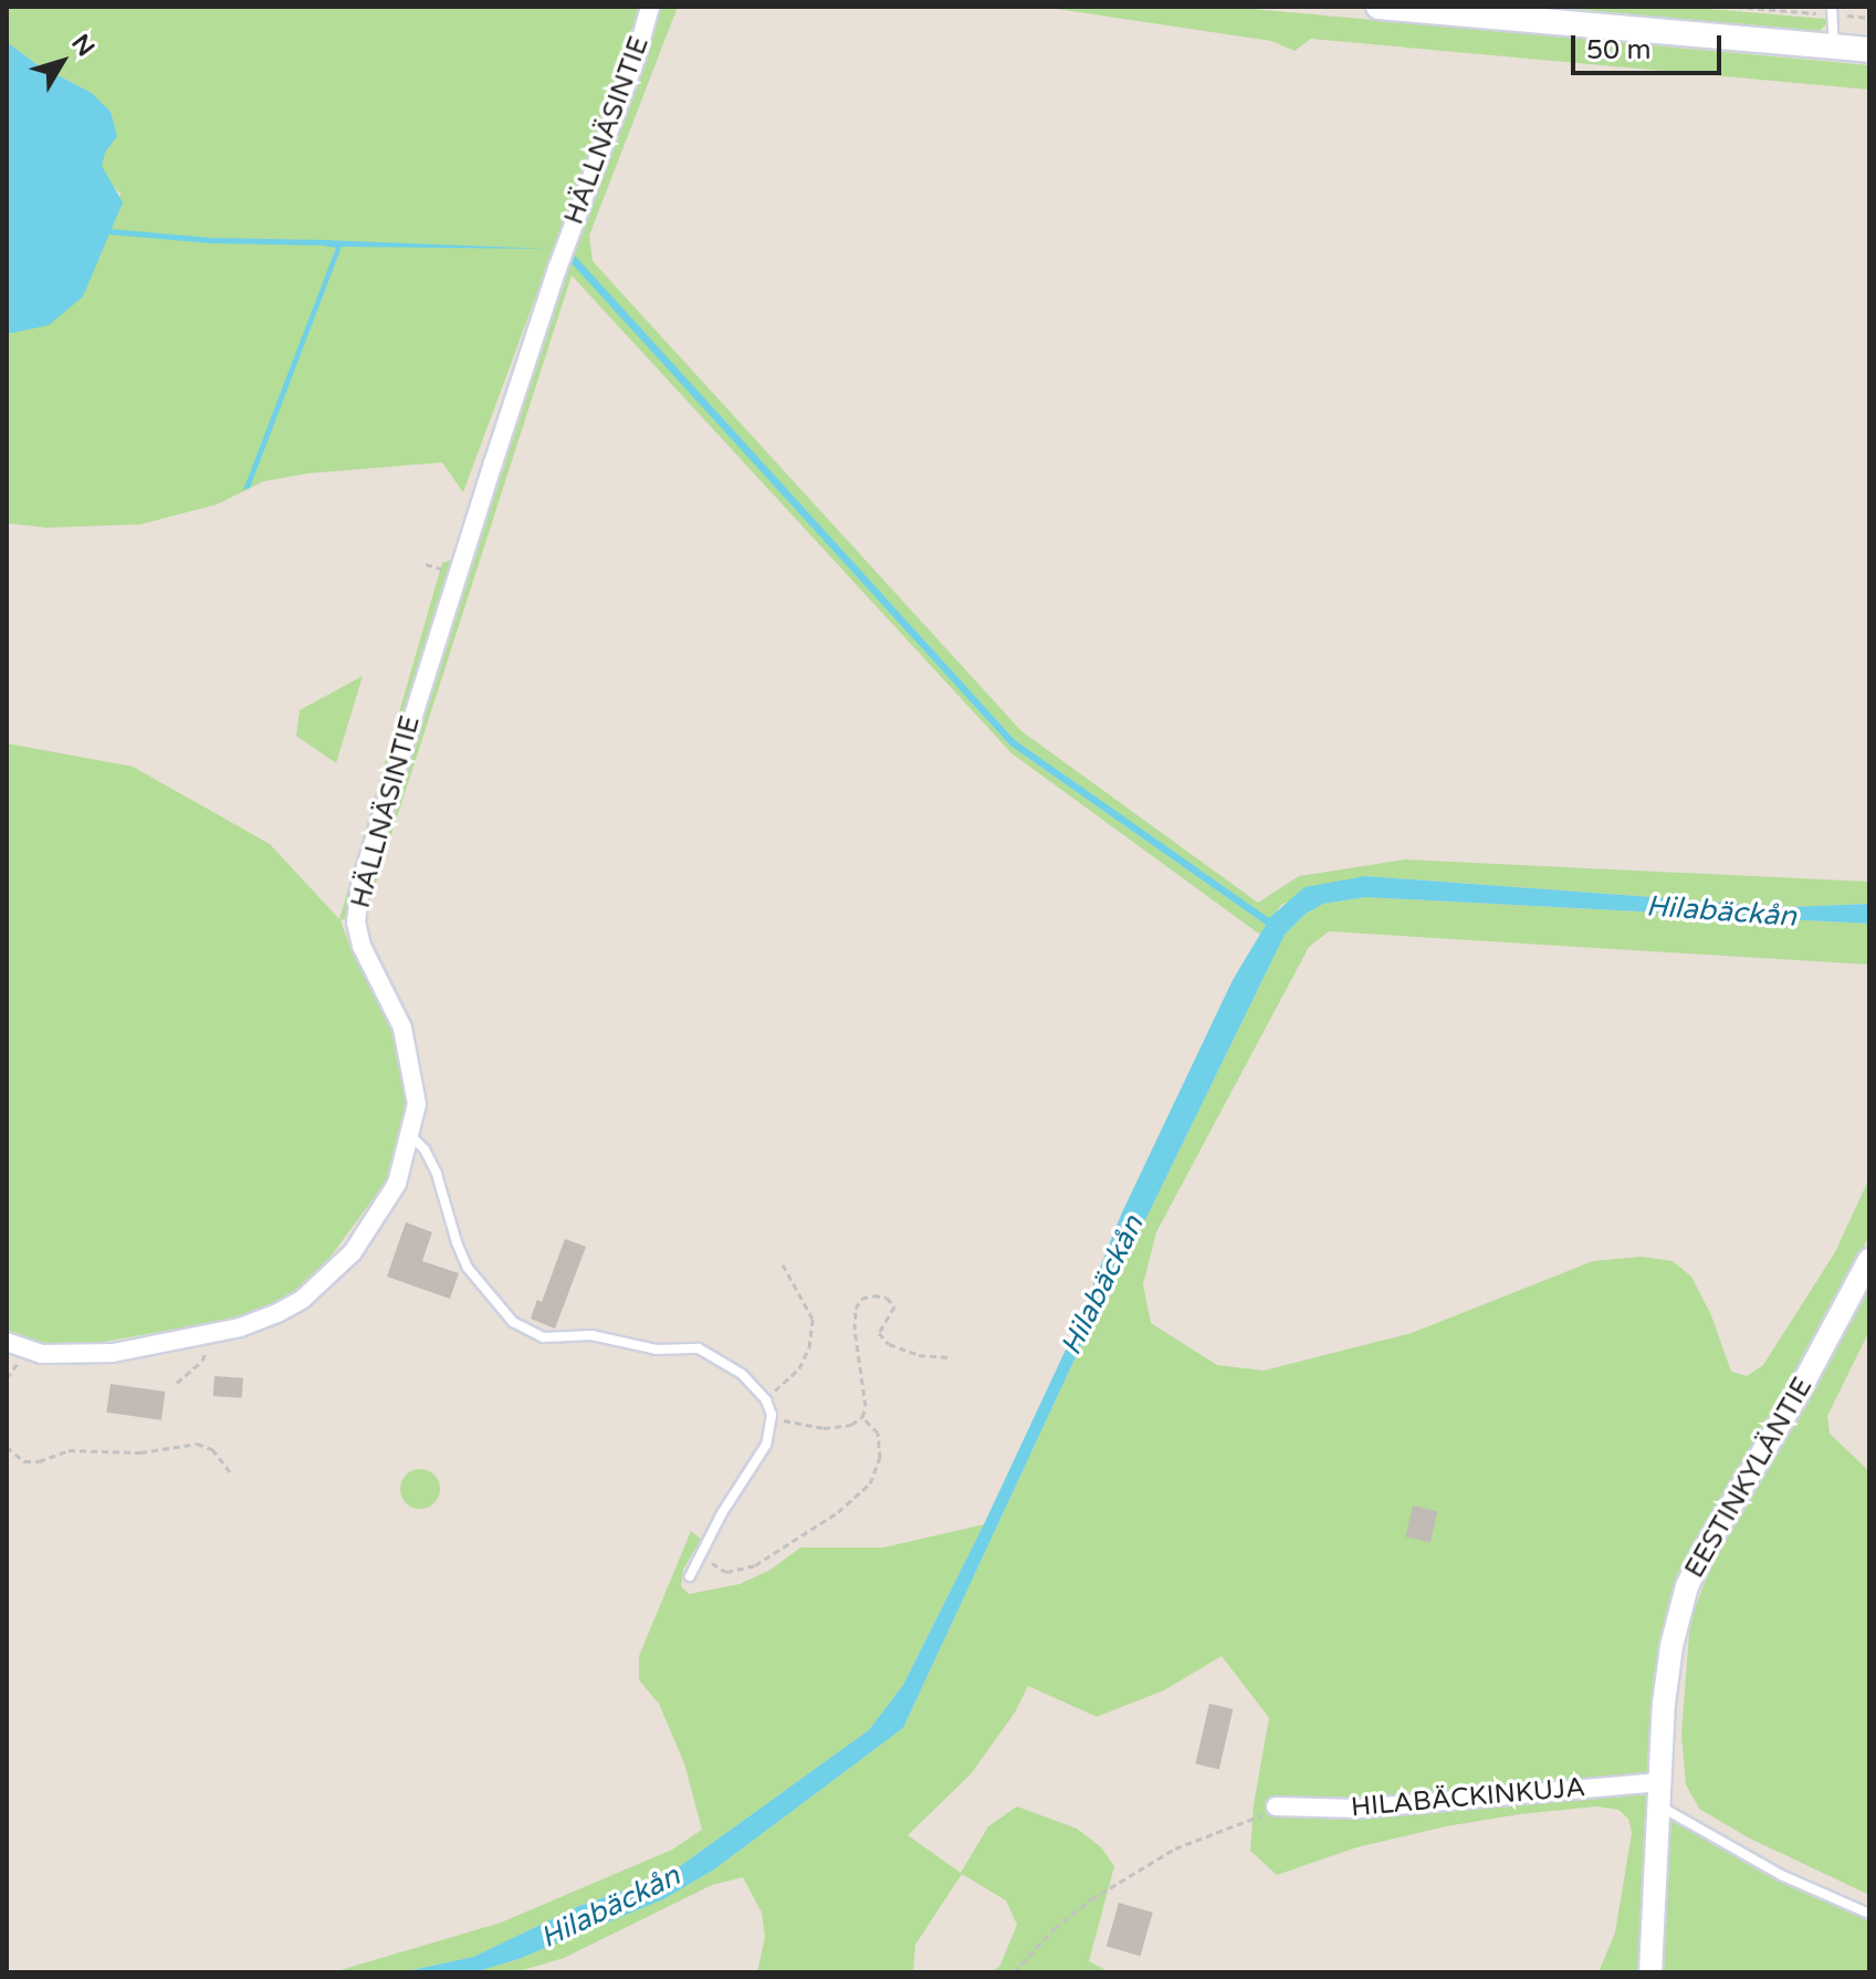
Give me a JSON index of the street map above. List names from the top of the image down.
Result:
{
  "streets": {
    "street": ["HÄLLNÄSINTIE", "EESTINKYLÄNTIE", "HILABÄCKINKUJA"]
  },
  "crossings": [
    ["EESTINKYLÄNTIE", "HILABÄCKINKUJA"]
  ],
  "water": ["Hilabäckån"],
  "scale_bar": "50 m",
  "north": "top right"
}
